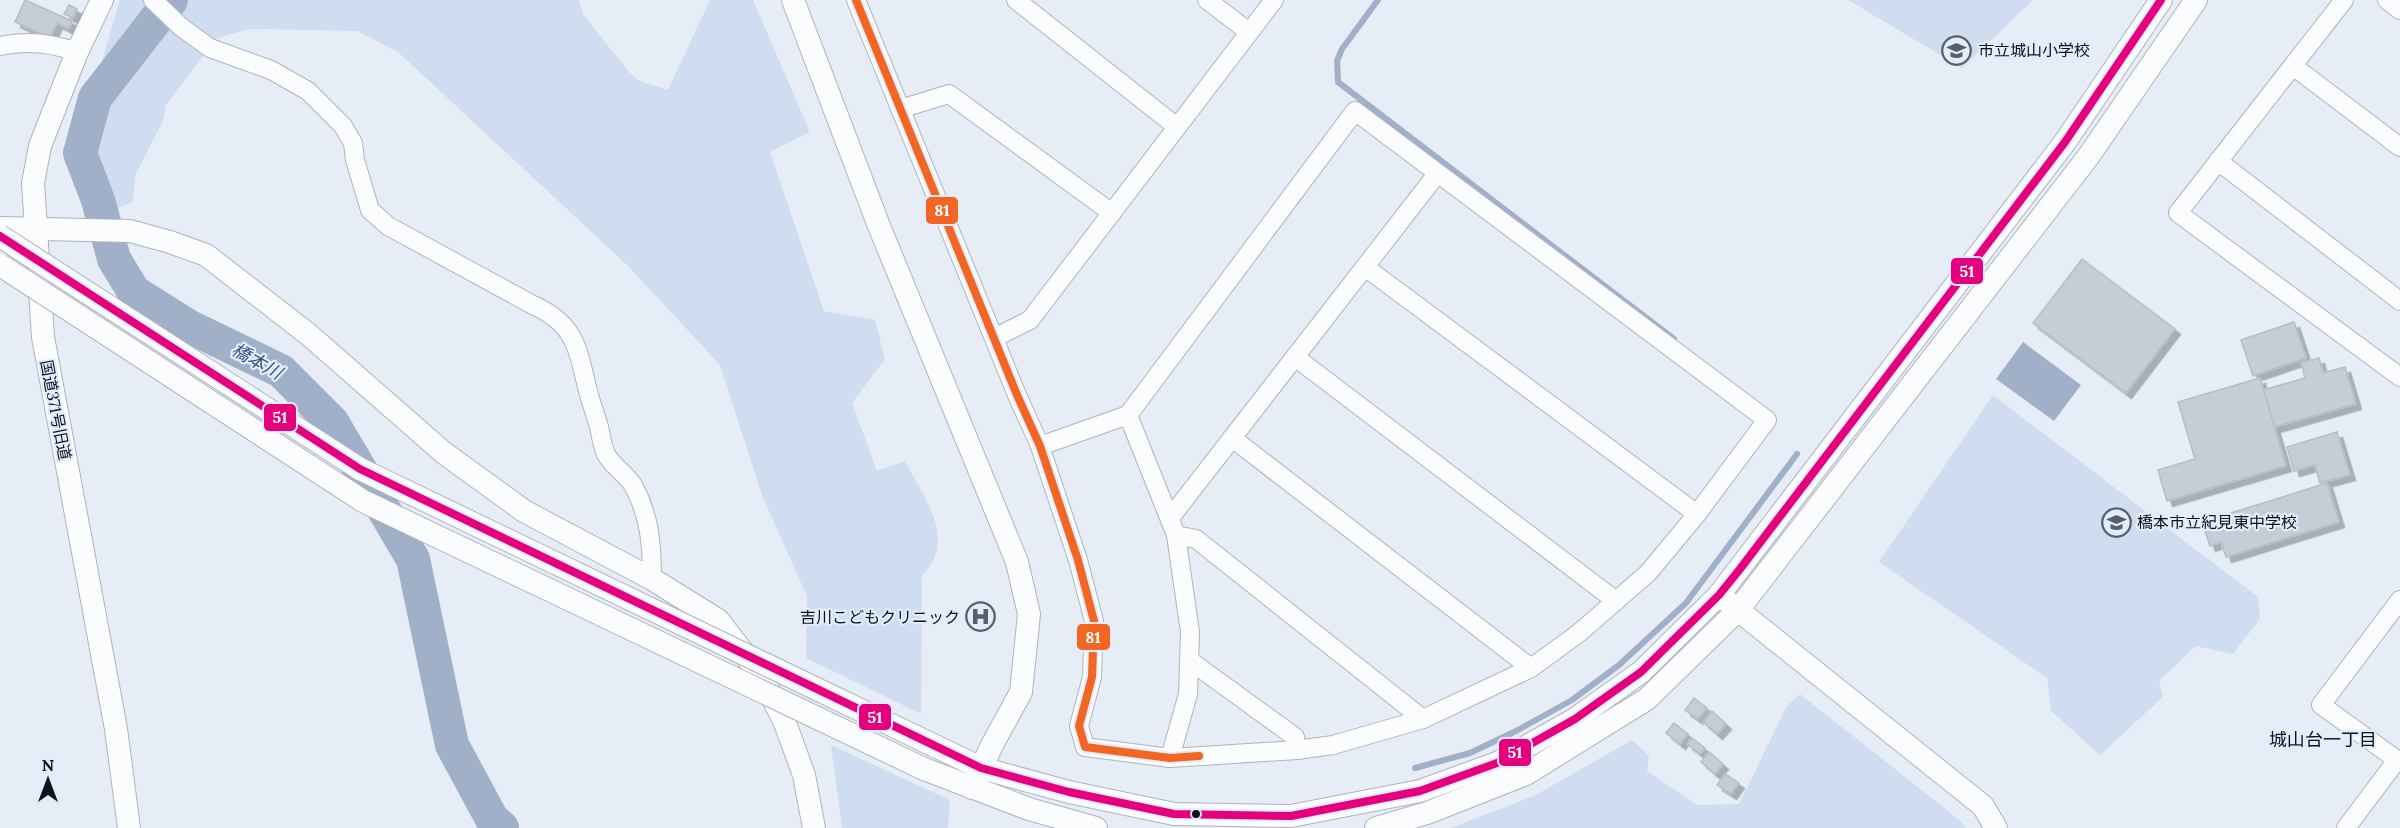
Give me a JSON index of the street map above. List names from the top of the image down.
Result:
{
  "streets": {
    "street": ["国道371号旧道"]
  },
  "districts": ["城山台一丁目"],
  "water": ["橋本川"],
  "places": {
    "school or university": ["市立城山小学校", "橋本市立紀見東中学校"],
    "hospital": ["吉川こどもクリニック"]
  },
  "lines": ["transit line 81", "transit line 51"],
  "north": "top"
}
